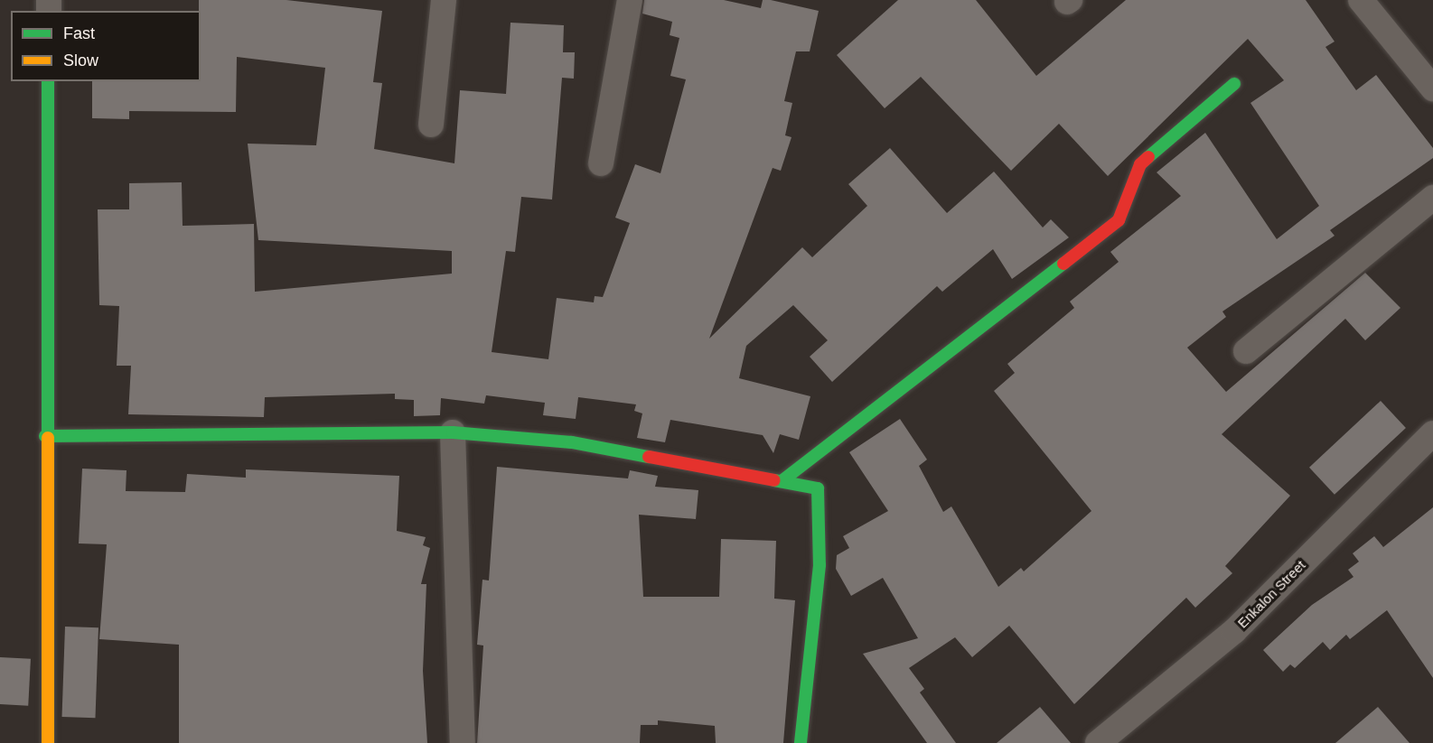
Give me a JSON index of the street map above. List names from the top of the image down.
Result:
{
  "streets": {
    "street": ["Enkalon Street"]
  },
  "legend": ["Fast", "Slow"]
}
